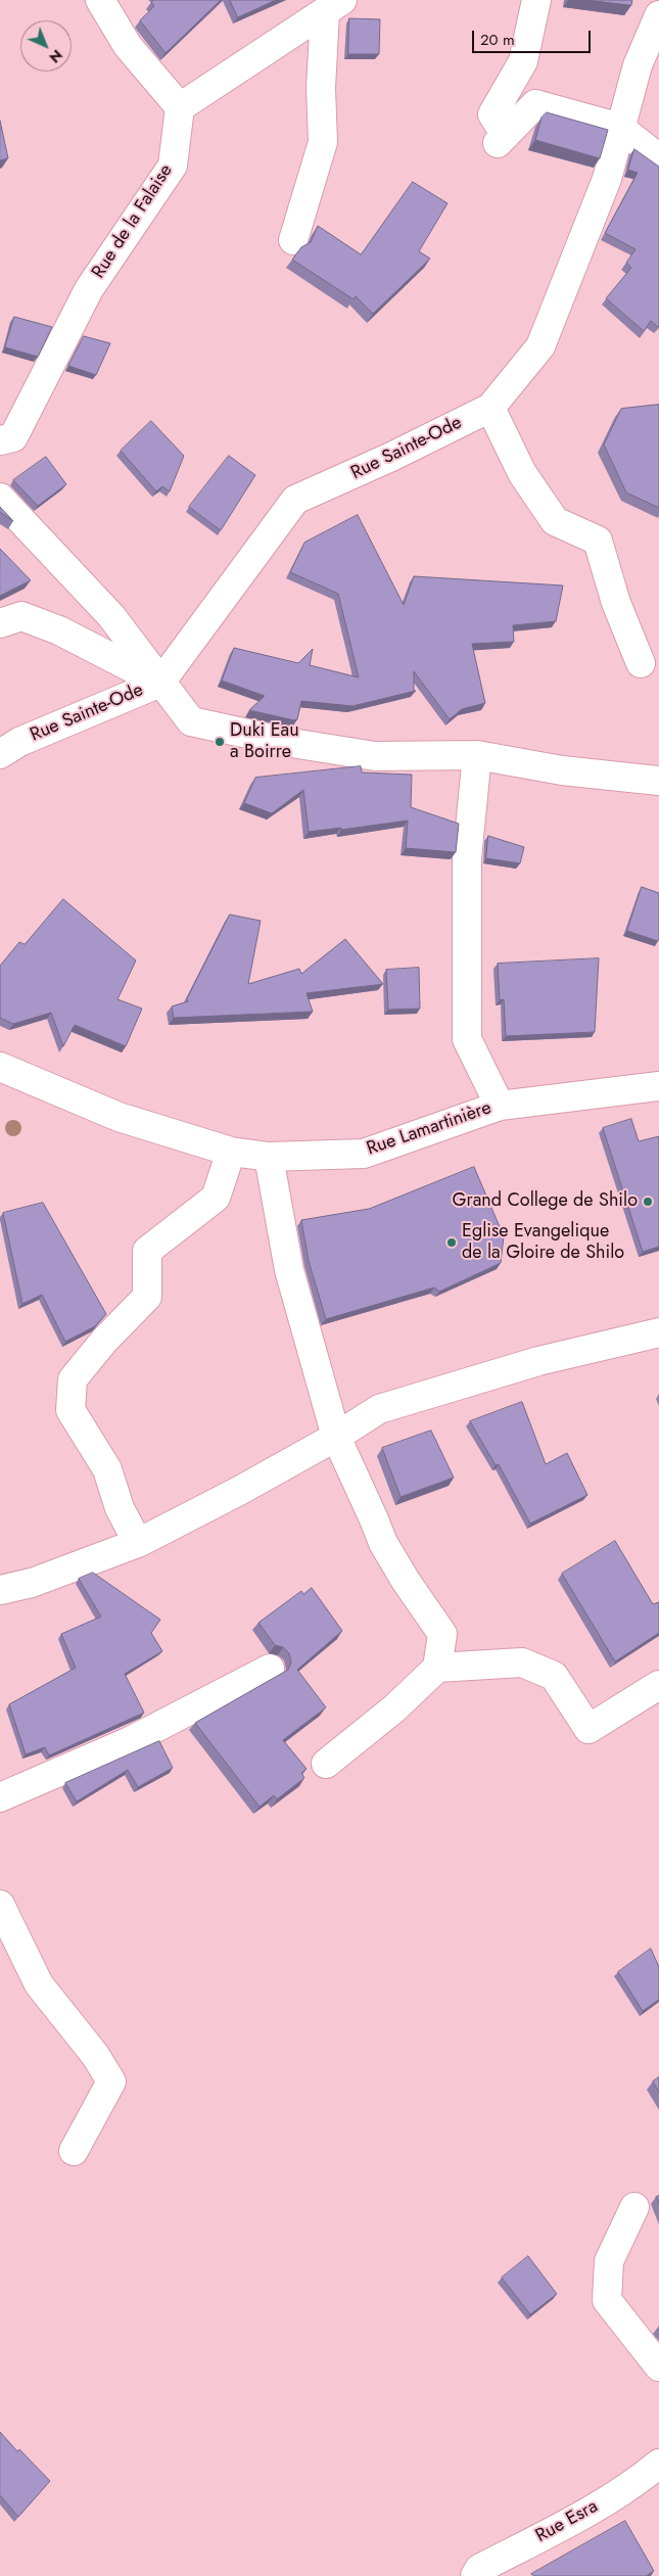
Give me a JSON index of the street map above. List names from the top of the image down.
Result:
{
  "streets": {
    "street": [
      "Rue de la Falaise",
      "Rue Sainte-Ode",
      "Rue Lamartinière",
      "Rue Esra"
    ]
  },
  "places": ["Duki Eau a Boirre", "Grand College de Shilo", "Eglise Evangelique de la Gloire de Shilo"],
  "scale_bar": "20 m",
  "north": "bottom right"
}
